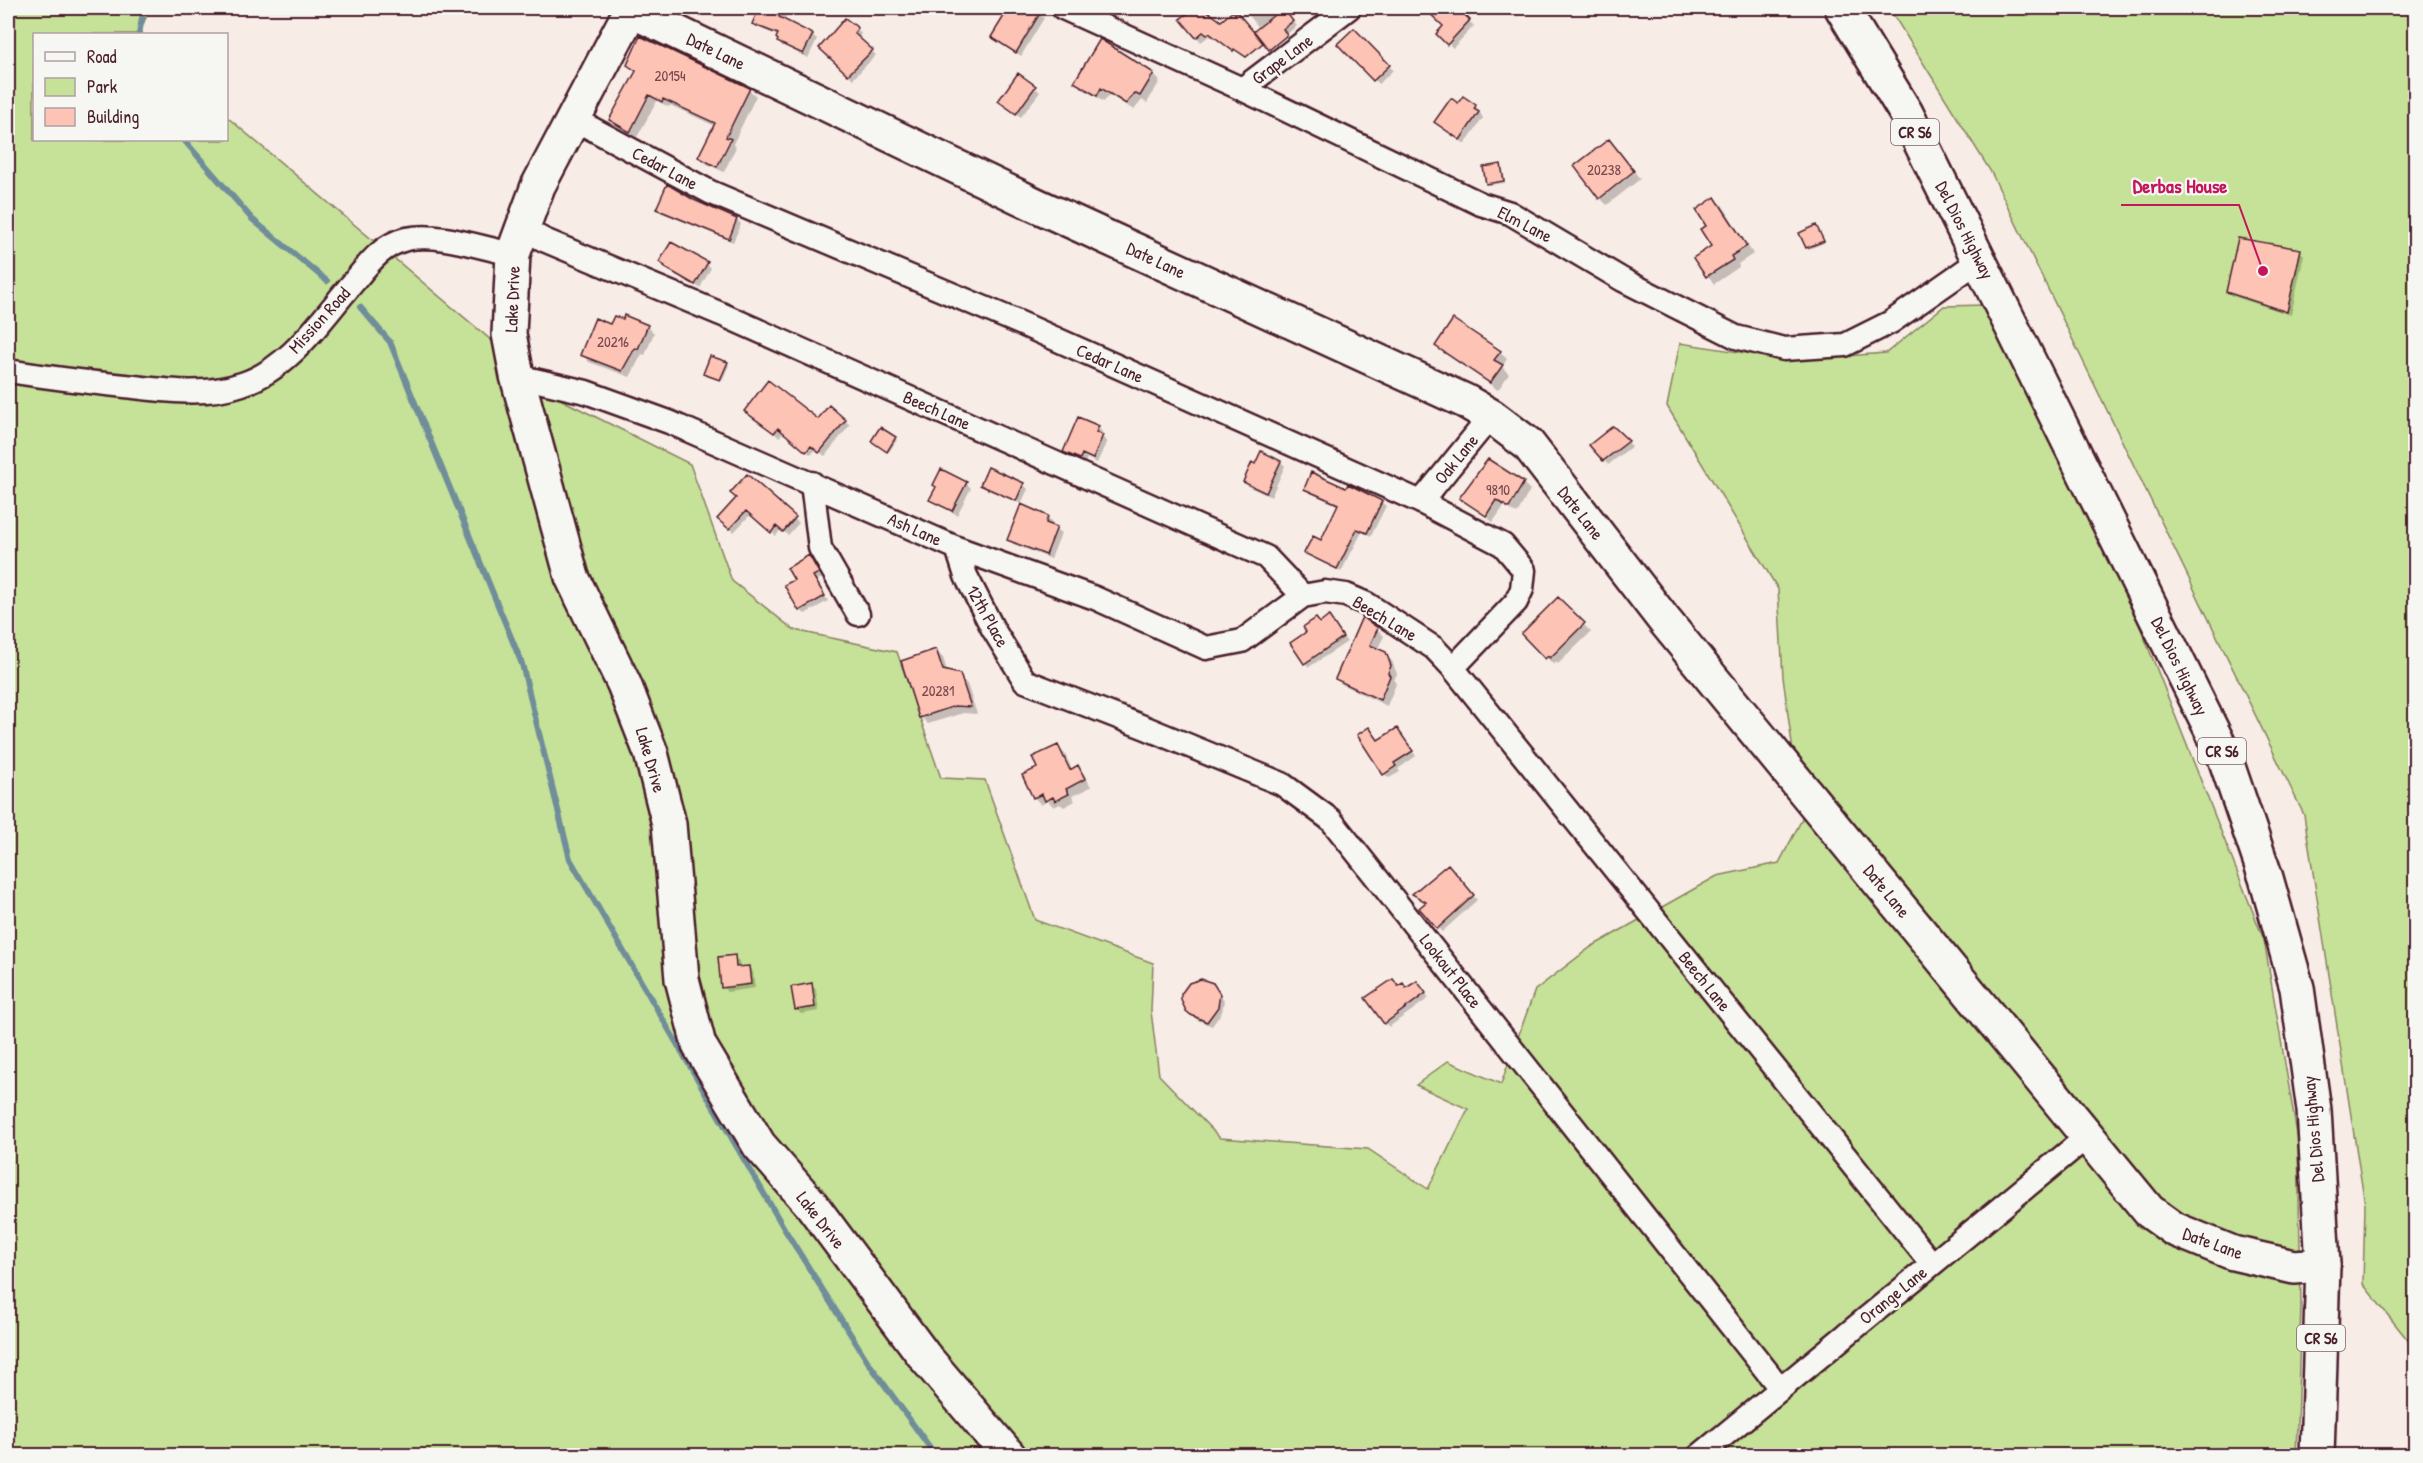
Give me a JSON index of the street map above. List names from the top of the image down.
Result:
{
  "streets": {
    "street": [
      "Date Lane",
      "Grape Lane",
      "CR S6",
      "Cedar Lane",
      "Elm Lane",
      "Del Dios Highway",
      "Lake Drive",
      "Mission Road",
      "Beech Lane",
      "Oak Lane",
      "Ash Lane",
      "12th Place",
      "Lookout Place",
      "Orange Lane"
    ]
  },
  "crossings": [
    ["Date Lane", "Del Dios Highway"],
    ["Date Lane", "Lake Drive"],
    ["Date Lane", "Oak Lane"],
    ["Date Lane", "Orange Lane"],
    ["Grape Lane", "Elm Lane"],
    ["Cedar Lane", "Lake Drive"],
    ["Cedar Lane", "Beech Lane"],
    ["Cedar Lane", "Oak Lane"],
    ["Elm Lane", "Del Dios Highway"],
    ["Lake Drive", "Mission Road"],
    ["Lake Drive", "Beech Lane"],
    ["Lake Drive", "Ash Lane"],
    ["Mission Road", "Beech Lane"],
    ["Beech Lane", "Ash Lane"],
    ["Beech Lane", "Orange Lane"],
    ["Ash Lane", "12th Place"],
    ["12th Place", "Lookout Place"],
    ["Lookout Place", "Orange Lane"]
  ],
  "places": ["Derbas House"],
  "house_numbers": [
    "20154",
    "20238",
    "20216",
    "9810",
    "20281"
  ],
  "legend": ["Road", "Park", "Building"]
}
